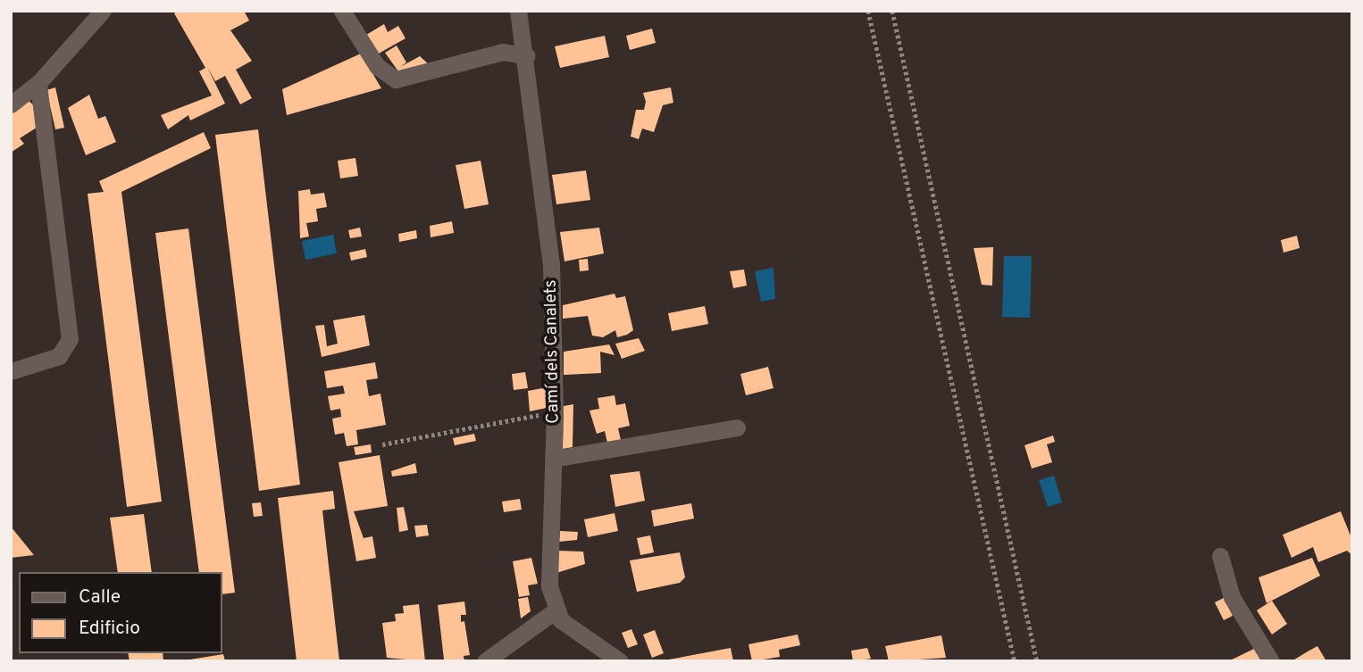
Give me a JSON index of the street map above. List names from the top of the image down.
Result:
{
  "streets": {
    "street": ["Camí dels Canalets"]
  },
  "legend": ["Calle", "Edificio"]
}
